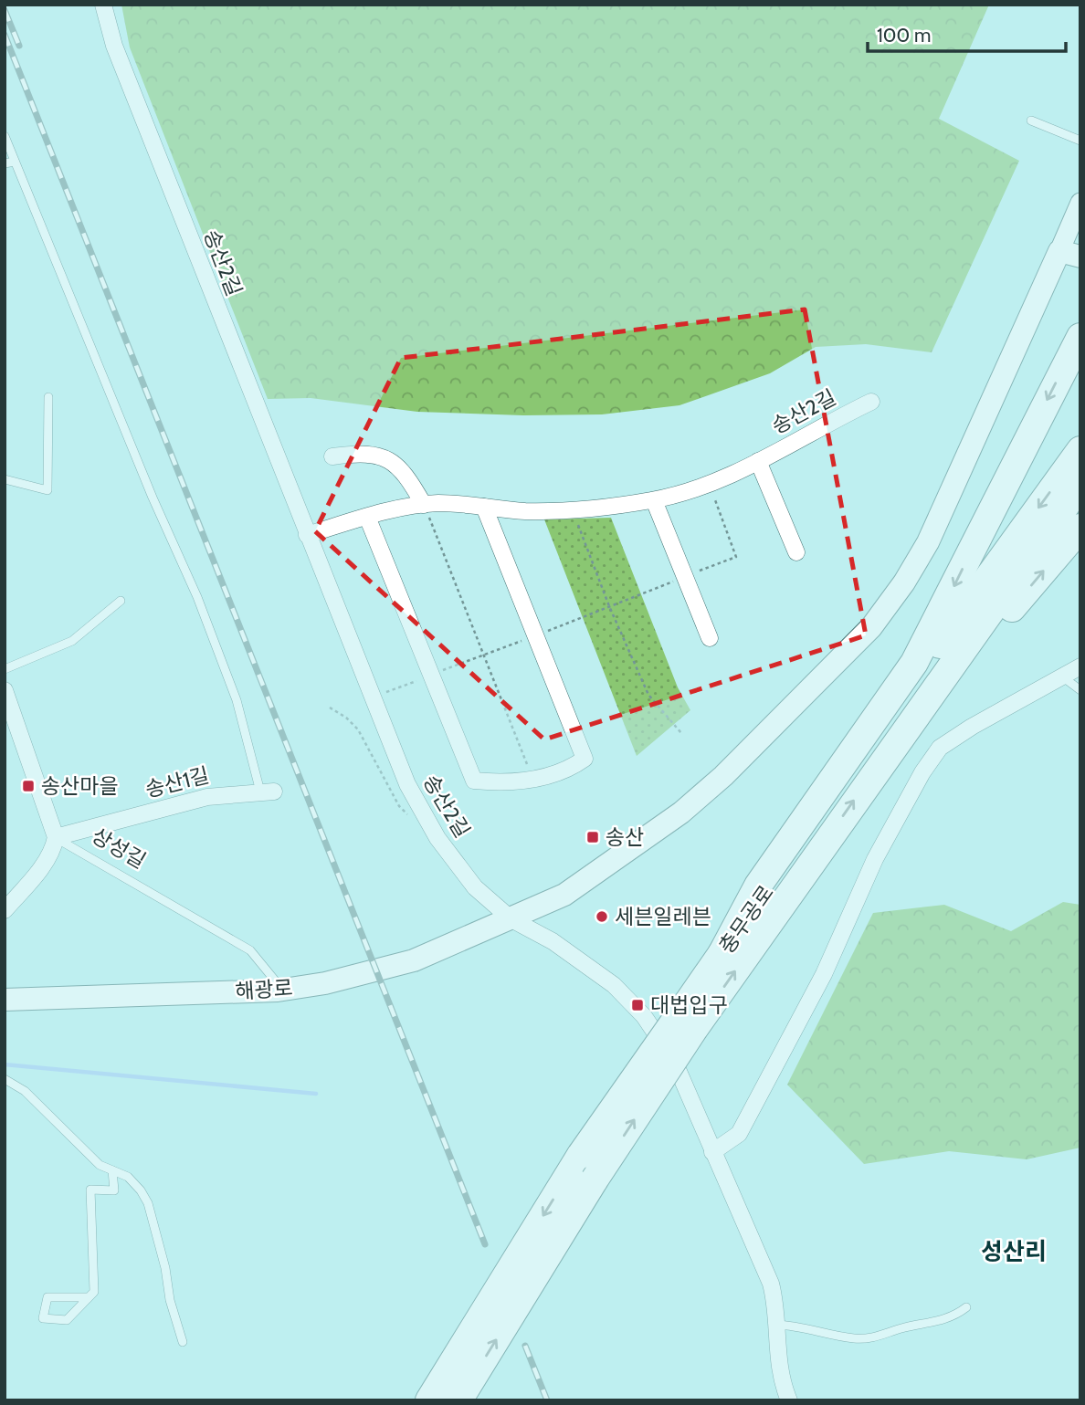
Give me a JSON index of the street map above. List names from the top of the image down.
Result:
{
  "streets": {
    "highway": ["충무공로"],
    "main road": ["해광로"],
    "street": ["송산2길", "송산1길"],
    "lane": ["상성길"]
  },
  "crossings": [
    ["송산2길", "해광로"],
    ["송산1길", "상성길"],
    ["상성길", "해광로"]
  ],
  "districts": ["성산리"],
  "places": {
    "transit": ["송산마을", "송산", "대법입구"],
    "other": ["세븐일레븐"]
  },
  "scale_bar": "100 m"
}
